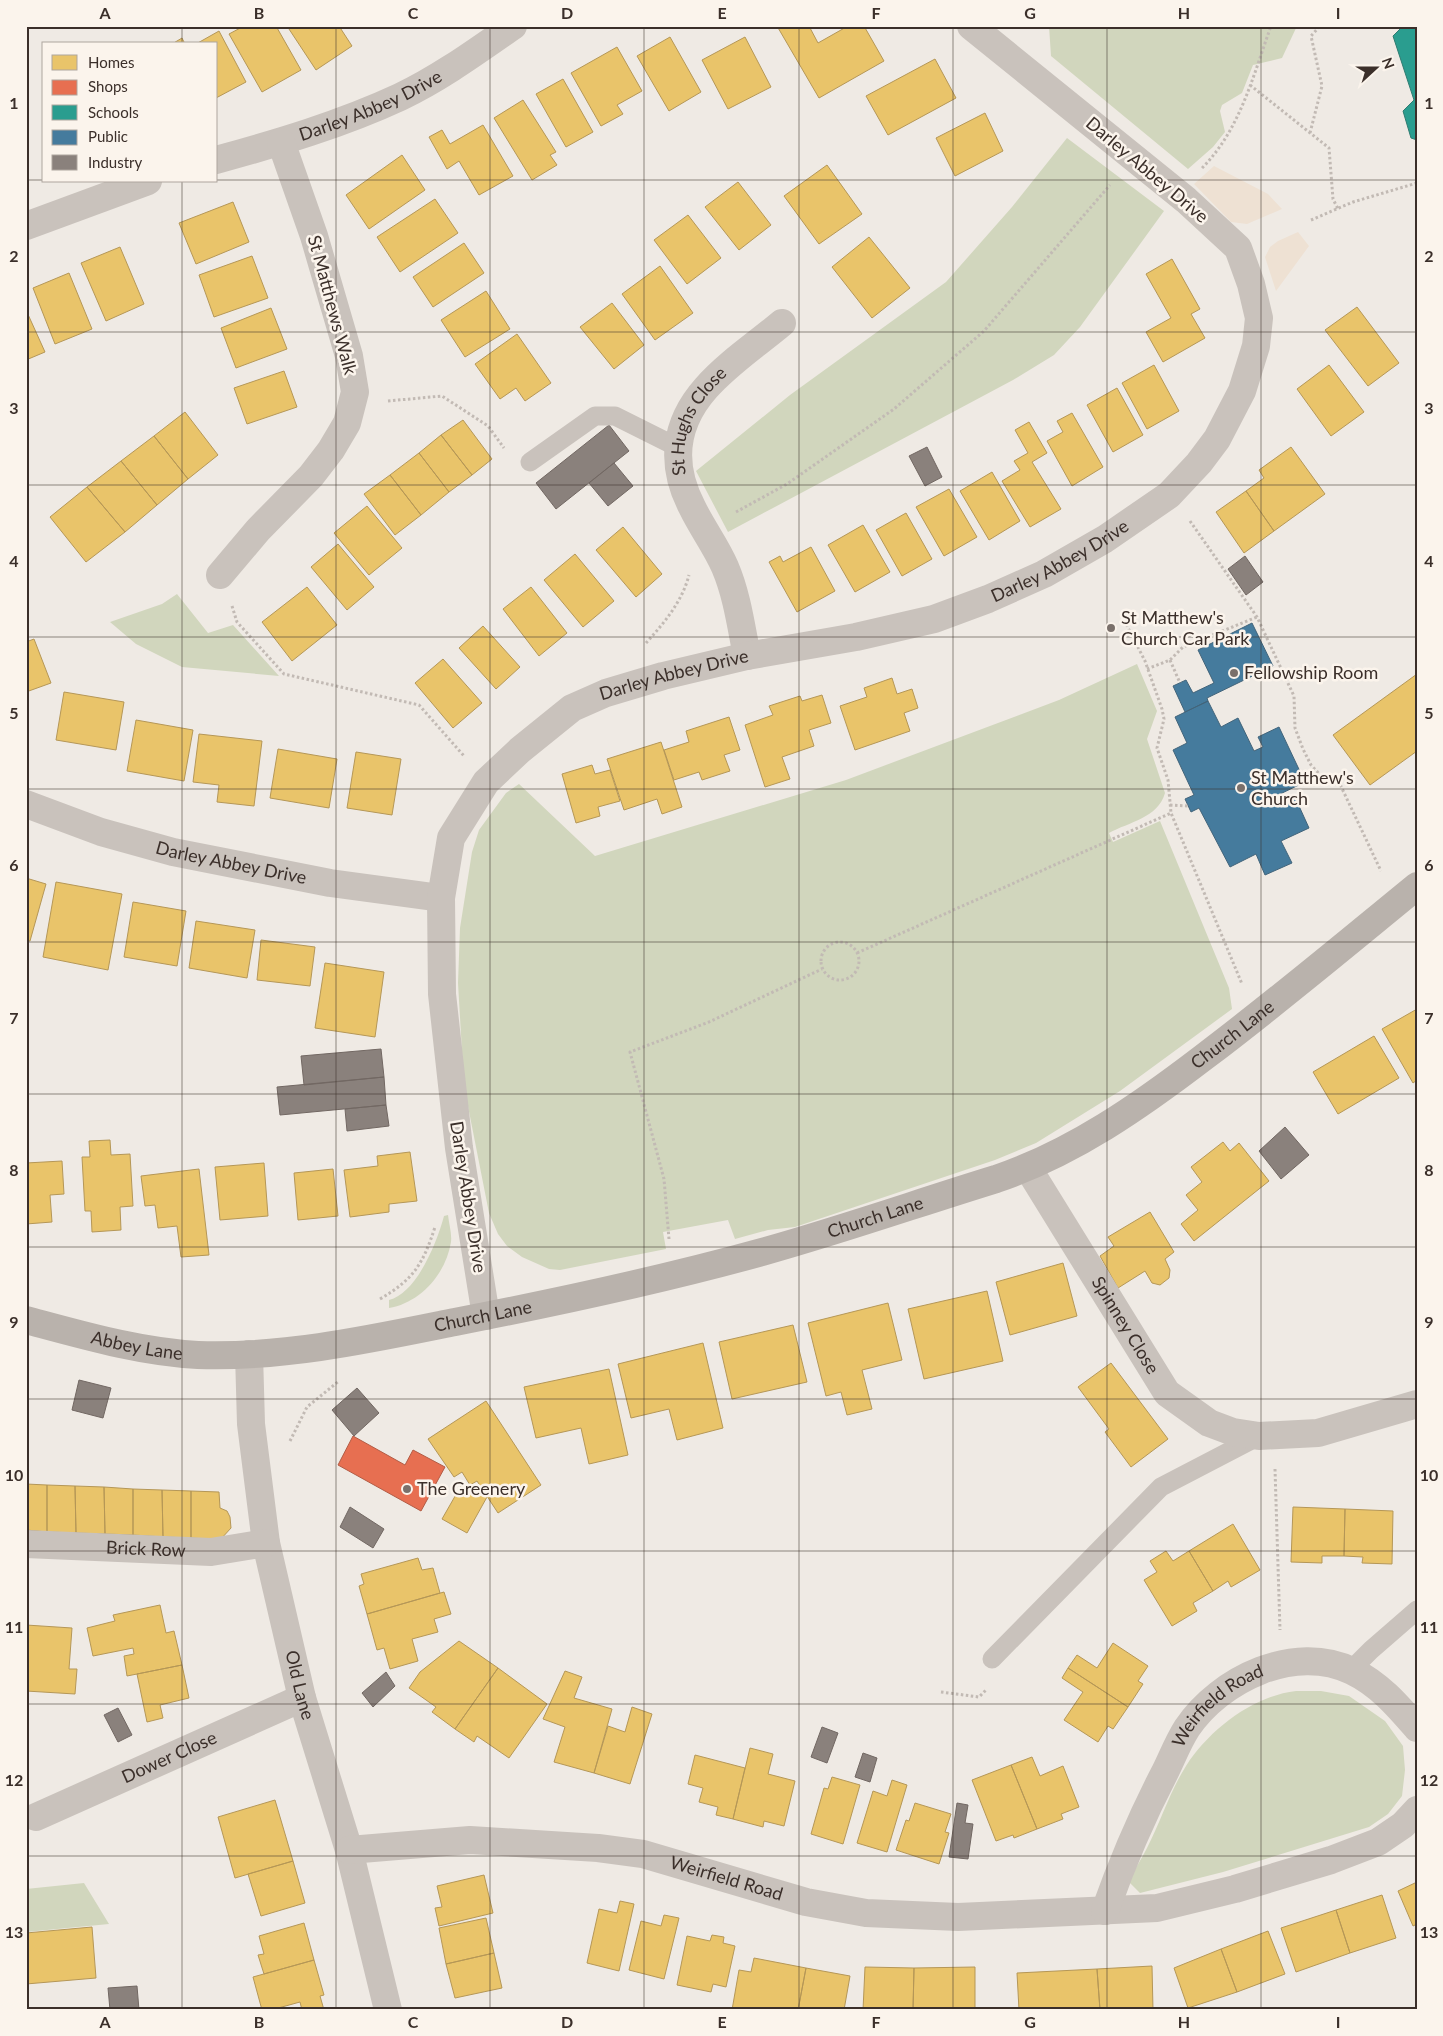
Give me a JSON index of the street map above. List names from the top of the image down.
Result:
{
  "streets": {
    "street": [
      "Darley Abbey Drive",
      "St Matthews Walk",
      "St Hughs Close",
      "Church Lane",
      "Spinney Close",
      "Abbey Lane",
      "Brick Row",
      "Old Lane",
      "Weirfield Road",
      "Dower Close"
    ]
  },
  "crossings": [
    ["Darley Abbey Drive", "St Matthews Walk"],
    ["Darley Abbey Drive", "St Hughs Close"],
    ["Darley Abbey Drive", "Church Lane"],
    ["Church Lane", "Spinney Close"],
    ["Church Lane", "Abbey Lane"],
    ["Church Lane", "Old Lane"],
    ["Abbey Lane", "Old Lane"],
    ["Brick Row", "Old Lane"],
    ["Old Lane", "Weirfield Road"],
    ["Old Lane", "Dower Close"]
  ],
  "places": [
    "St Matthew's Church Car Park",
    "Fellowship Room",
    "St Matthew's Church",
    "The Greenery"
  ],
  "legend": [
    "Homes",
    "Shops",
    "Schools",
    "Public",
    "Industry"
  ],
  "north": "right",
  "grid": {
    "columns": [
      "A",
      "B",
      "C",
      "D",
      "E",
      "F",
      "G",
      "H",
      "I"
    ],
    "rows": [
      "1",
      "2",
      "3",
      "4",
      "5",
      "6",
      "7",
      "8",
      "9",
      "10",
      "11",
      "12",
      "13"
    ]
  }
}
